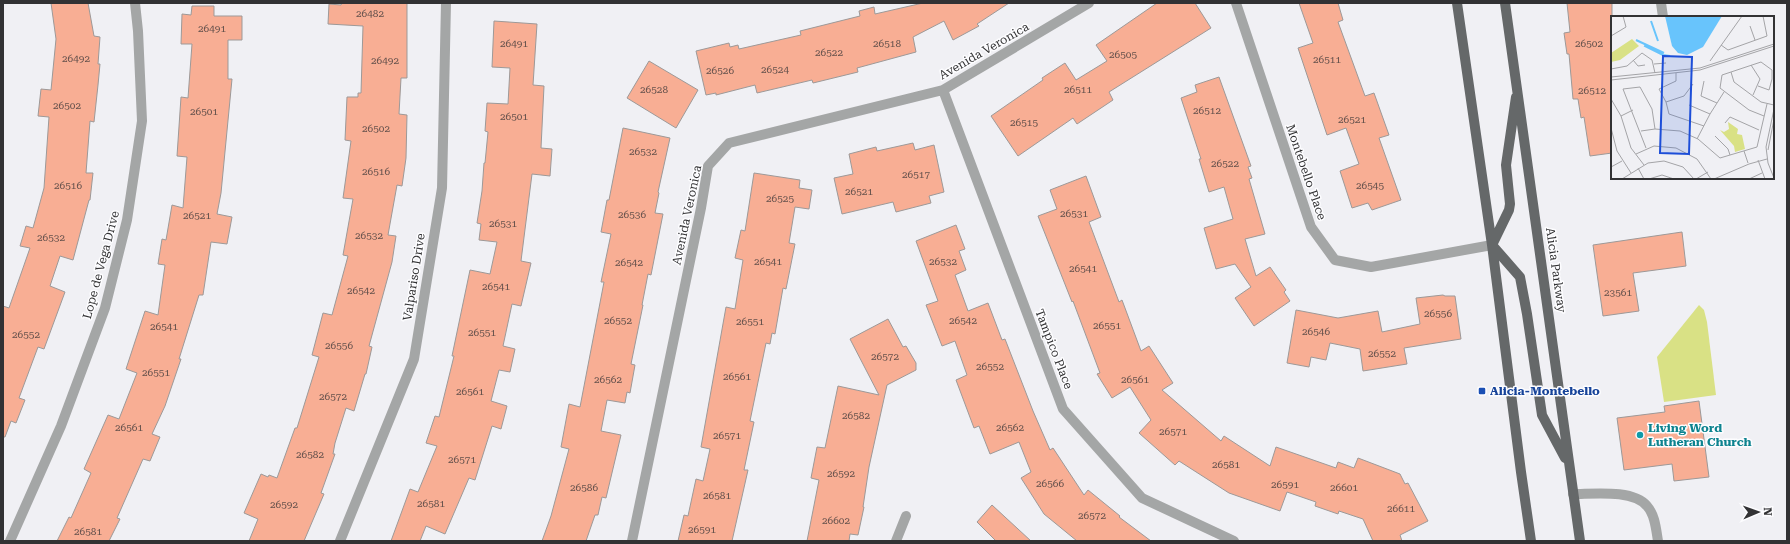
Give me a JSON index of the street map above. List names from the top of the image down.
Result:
{
  "streets": {
    "main road": ["Alicia Parkway"],
    "street": [
      "Avenida Veronica",
      "Montebello Place",
      "Lope de Vega Drive",
      "Valpariso Drive",
      "Tampico Place"
    ]
  },
  "crossings": [
    ["Avenida Veronica", "Tampico Place"]
  ],
  "places": {
    "transit": ["Alicia-Montebello"],
    "other": ["Living Word Lutheran Church"]
  },
  "house_numbers": [
    "26482",
    "26491",
    "26491",
    "26518",
    "26502",
    "26522",
    "26505",
    "26492",
    "26511",
    "26492",
    "26524",
    "26526",
    "26528",
    "26511",
    "26512",
    "26502",
    "26512",
    "26501",
    "26501",
    "26521",
    "26515",
    "26502",
    "26532",
    "26522",
    "26516",
    "26517",
    "26516",
    "26545",
    "26521",
    "26525",
    "26531",
    "26536",
    "26521",
    "26531",
    "26532",
    "26532",
    "26541",
    "26532",
    "26542",
    "26541",
    "26541",
    "26542",
    "23561",
    "26556",
    "26552",
    "26542",
    "26551",
    "26551",
    "26541",
    "26546",
    "26551",
    "26552",
    "26556",
    "26552",
    "26572",
    "26552",
    "26551",
    "26561",
    "26562",
    "26561",
    "26561",
    "26572",
    "26582",
    "26561",
    "26562",
    "26571",
    "26571",
    "26582",
    "26571",
    "26581",
    "26592",
    "26566",
    "26591",
    "26586",
    "26601",
    "26581",
    "26581",
    "26592",
    "26611",
    "26572",
    "26602",
    "26591",
    "26581"
  ],
  "north": "right"
}
